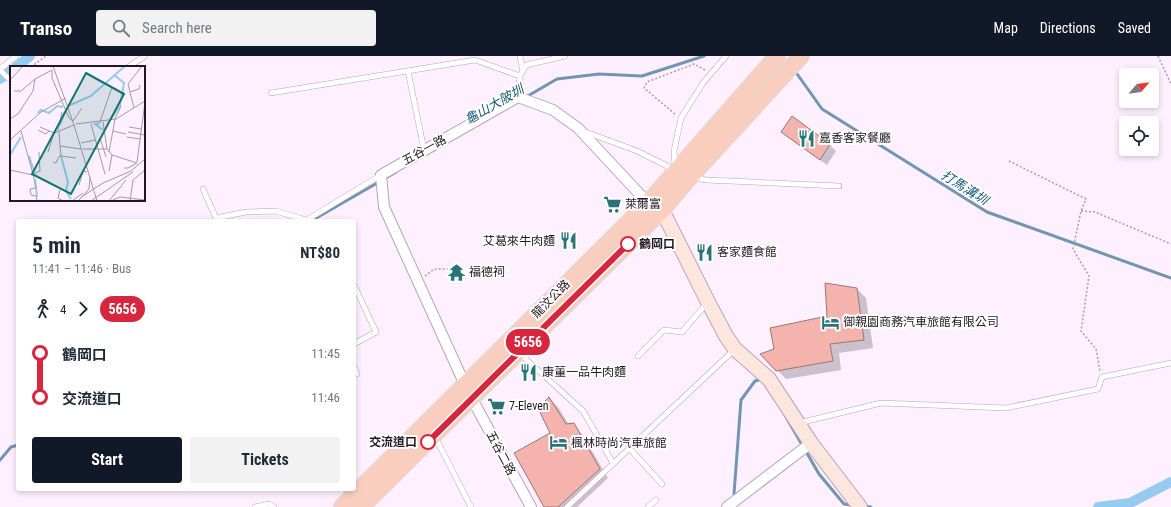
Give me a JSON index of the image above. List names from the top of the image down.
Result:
{
  "streets": {
    "main road": ["龍汶公路"],
    "street": ["五谷一路", "五谷二路"]
  },
  "crossings": [
    ["龍汶公路", "五谷二路"]
  ],
  "water": ["龜山大陂圳", "打馬溝圳"],
  "places": {
    "restaurant": [
      "嘉香客家餐廳",
      "艾葛來牛肉麵",
      "客家麵食館",
      "康董一品牛肉麵"
    ],
    "supermarket": ["萊爾富", "7-Eleven"],
    "other": ["鶴岡口", "交流道口"],
    "temple": ["福德祠"],
    "hotel": ["御親園商務汽車旅館有限公司", "楓林時尚汽車旅館"]
  },
  "lines": ["bus line 5656"],
  "north": "top right",
  "page": {
    "header": "Transo",
    "search": "Search here",
    "nav": ["Map", "Directions", "Saved"],
    "on_map": "5656",
    "heading": ["5 min", "11:41 – 11:46 · Bus", "NT$80"],
    "legs": ["4", "5656"],
    "list": [
      {
        "name": "鶴岡口",
        "value": "11:45"
      },
      {
        "name": "交流道口",
        "value": "11:46"
      }
    ],
    "buttons": ["Start", "Tickets"]
  }
}
